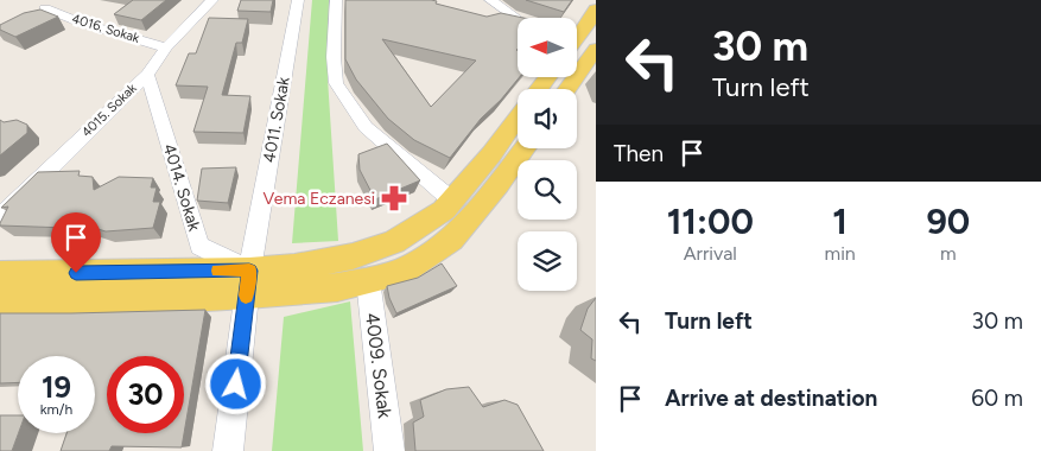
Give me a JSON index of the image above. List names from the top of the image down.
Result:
{
  "streets": {
    "street": [
      "4016. Sokak",
      "4015. Sokak",
      "4011. Sokak",
      "4014. Sokak",
      "4009. Sokak"
    ]
  },
  "crossings": [
    ["4016. Sokak", "4015. Sokak"],
    ["4015. Sokak", "4014. Sokak"],
    ["4011. Sokak", "4014. Sokak"]
  ],
  "places": {
    "pharmacy": ["Vema Eczanesi"]
  },
  "north": "left",
  "page": {
    "turn": ["30 m", "Turn left"],
    "then": "Then",
    "eta": [
      "11:00",
      "Arrival",
      "1",
      "min",
      "90",
      "m"
    ],
    "list": [
      {
        "name": "Turn left",
        "value": "30 m"
      },
      {
        "name": "Arrive at destination",
        "value": "60 m"
      }
    ],
    "speed": "19 km/h",
    "limit": "30"
  }
}
